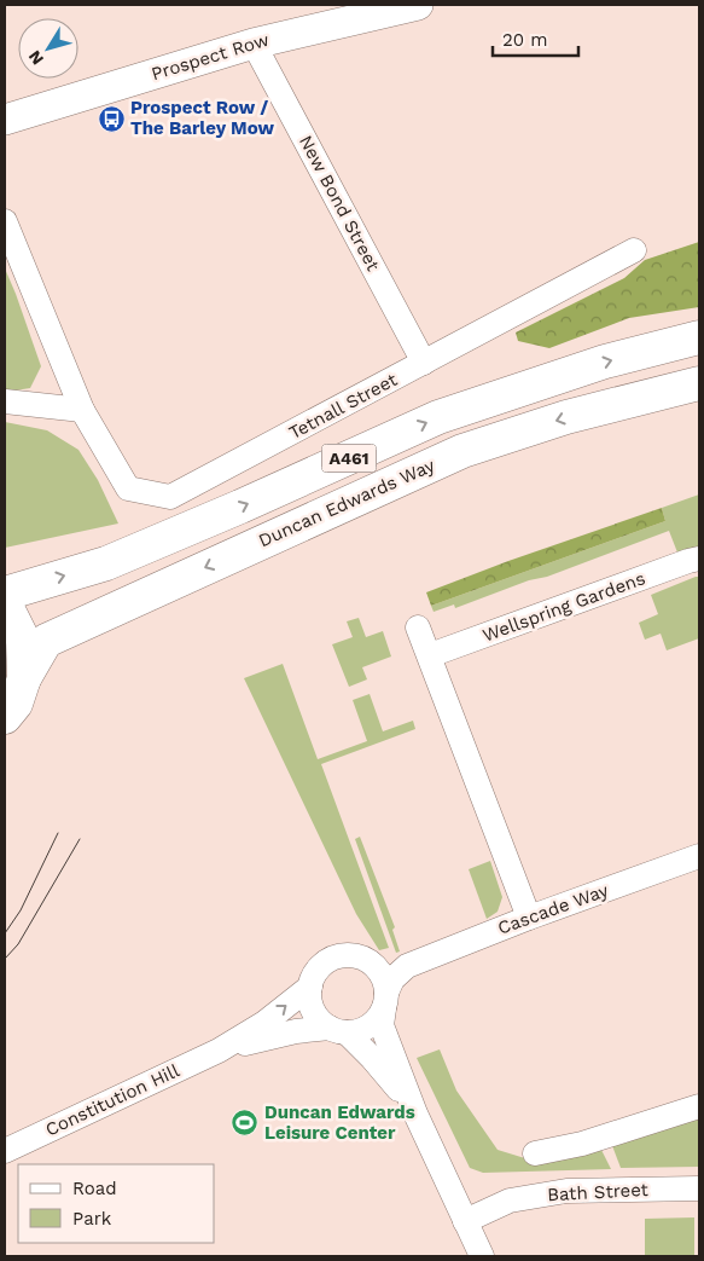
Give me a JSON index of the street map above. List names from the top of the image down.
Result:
{
  "streets": {
    "highway": ["A461", "Duncan Edwards Way"],
    "street": [
      "Prospect Row",
      "New Bond Street",
      "Tetnall Street",
      "Wellspring Gardens",
      "Cascade Way",
      "Constitution Hill",
      "Bath Street"
    ]
  },
  "crossings": [
    ["Prospect Row", "New Bond Street"],
    ["New Bond Street", "Tetnall Street"],
    ["A461", "Duncan Edwards Way"],
    ["Cascade Way", "Constitution Hill"]
  ],
  "places": {
    "bus stop": ["Prospect Row / The Barley Mow"],
    "sports": ["Duncan Edwards Leisure Center"]
  },
  "legend": ["Road", "Park"],
  "scale_bar": "20 m",
  "north": "bottom left"
}
